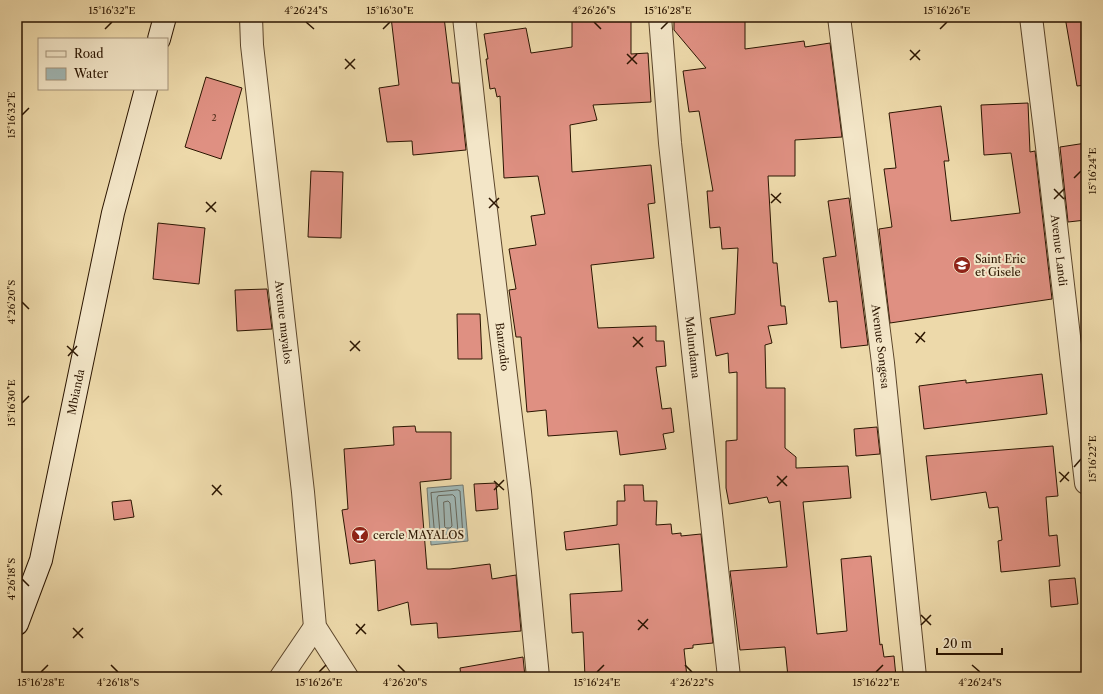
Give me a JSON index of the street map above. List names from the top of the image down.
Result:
{
  "streets": {
    "street": [
      "Avenue Landi",
      "Avenue mayalos",
      "Banzadio",
      "Malundama",
      "Avenue Songesa",
      "Mbianda"
    ]
  },
  "places": {
    "school or university": ["Saint Eric et Gisele"],
    "bar": ["cercle MAYALOS"]
  },
  "house_numbers": ["2"],
  "legend": ["Road", "Water"],
  "scale_bar": "20 m",
  "coordinates": [
    "15°16'32\"E",
    "4°26'24\"S",
    "15°16'30\"E",
    "4°26'26\"S",
    "15°16'28\"E",
    "15°16'26\"E",
    "15°16'24\"E",
    "4°26'20\"S",
    "15°16'22\"E",
    "4°26'18\"S",
    "4°26'22\"S"
  ]
}
